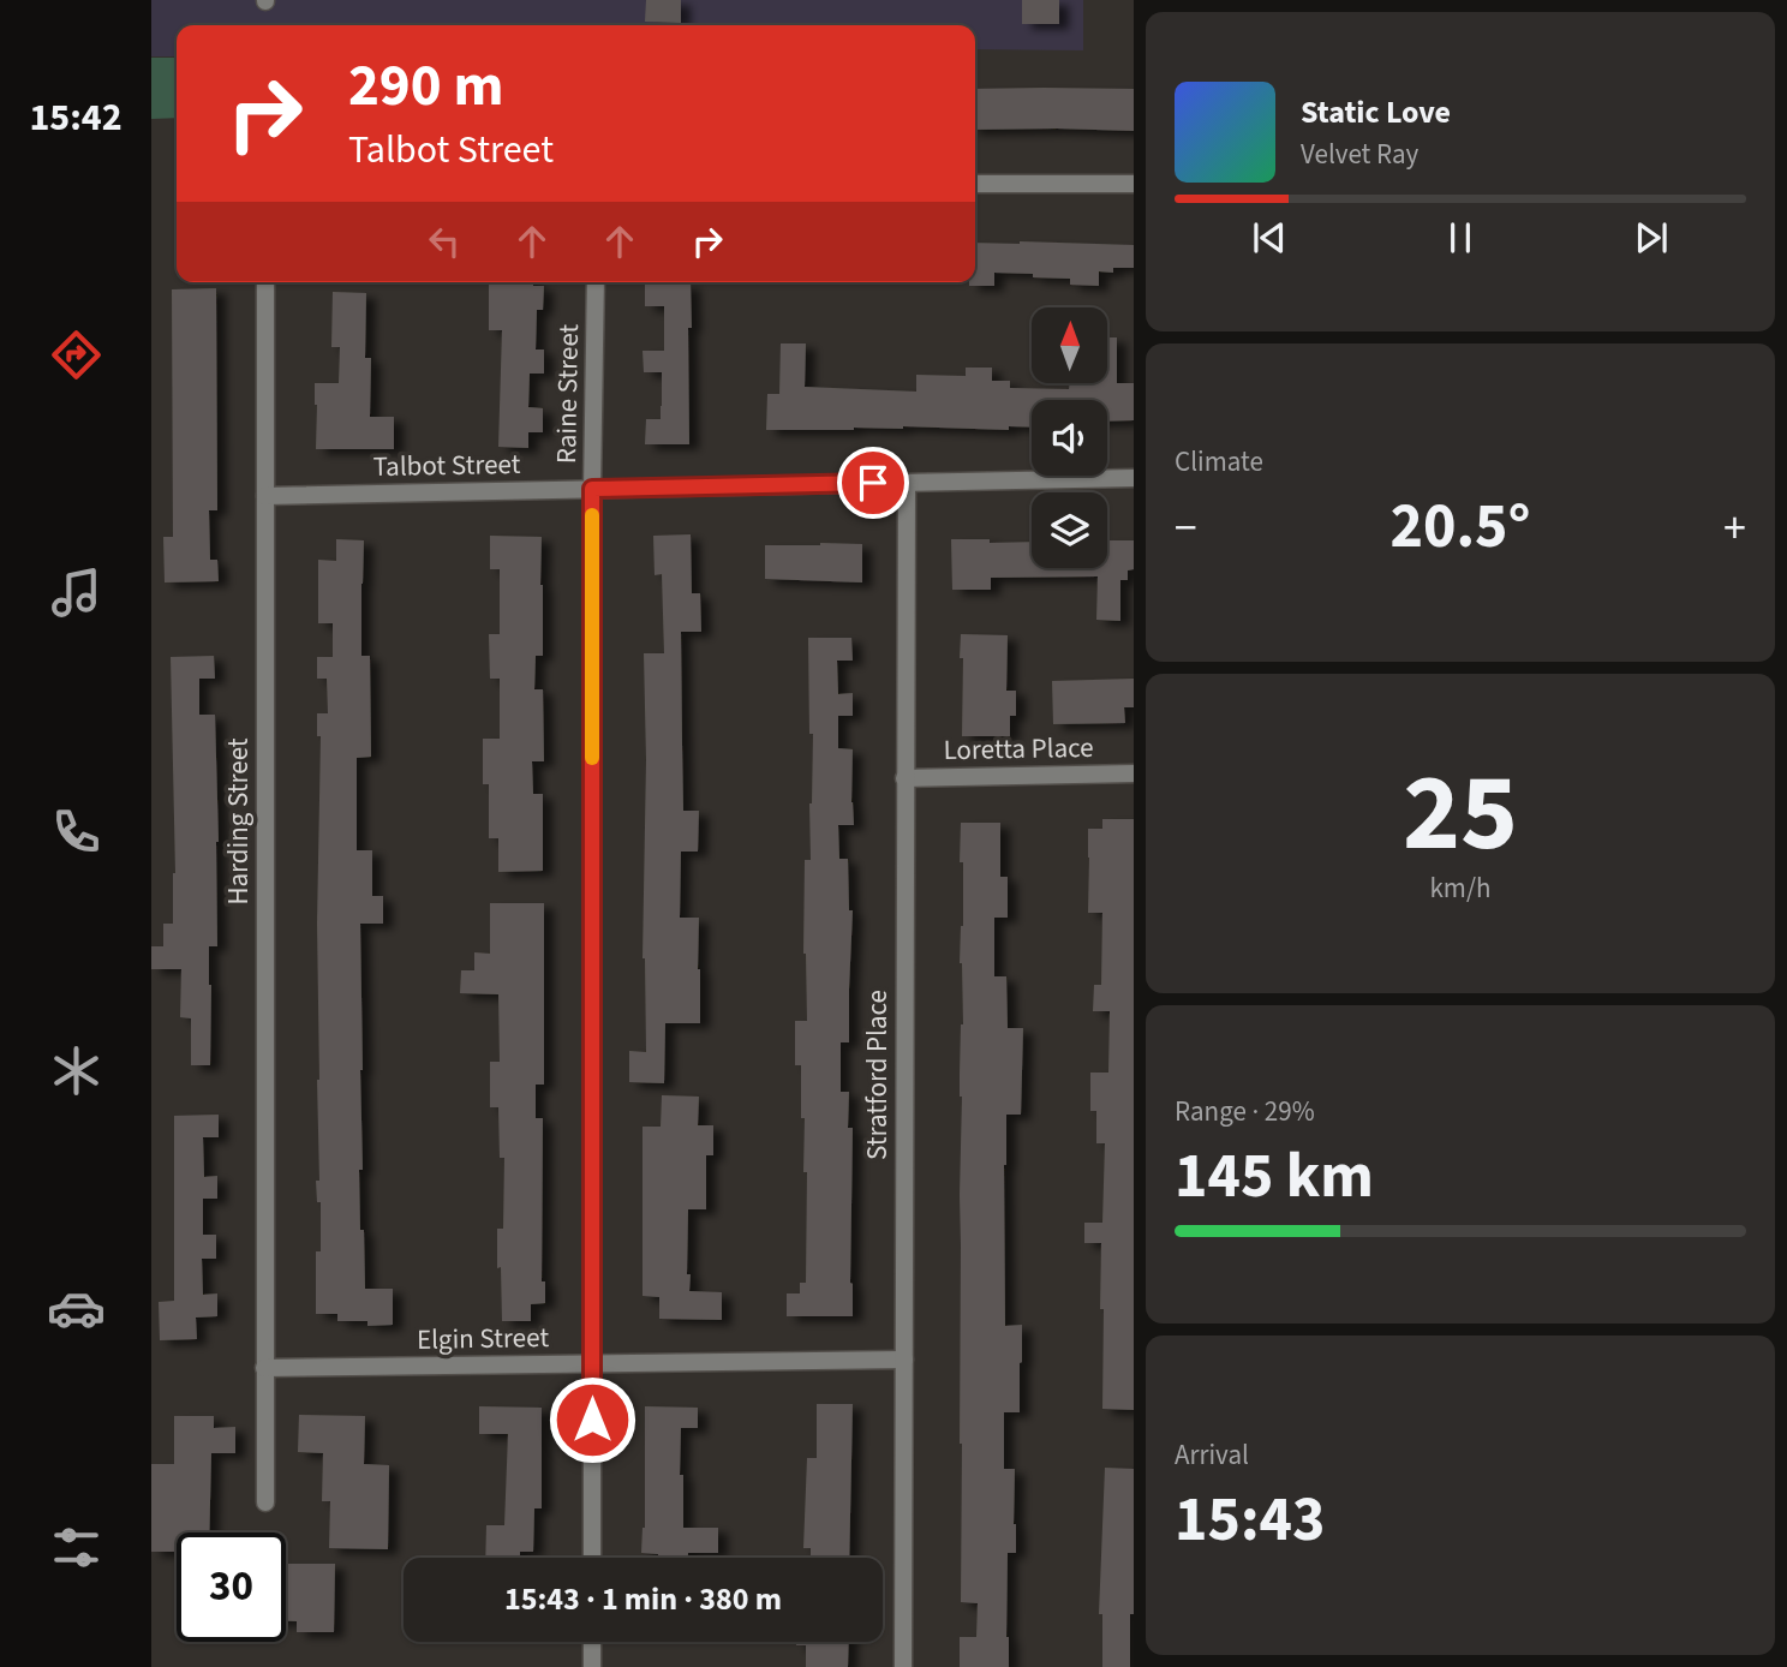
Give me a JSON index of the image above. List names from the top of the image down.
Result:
{
  "streets": {
    "street": [
      "Raine Street",
      "Talbot Street",
      "Loretta Place",
      "Harding Street",
      "Stratford Place",
      "Elgin Street"
    ]
  },
  "crossings": [
    ["Raine Street", "Talbot Street"],
    ["Raine Street", "Elgin Street"],
    ["Talbot Street", "Harding Street"],
    ["Talbot Street", "Stratford Place"],
    ["Loretta Place", "Stratford Place"],
    ["Harding Street", "Elgin Street"],
    ["Stratford Place", "Elgin Street"]
  ],
  "north": "top",
  "page": {
    "tabs": "15:42",
    "turn": ["290 m", "Talbot Street"],
    "song": ["Static Love", "Velvet Ray"],
    "tile": [
      "Climate",
      ["25", "km/h"],
      ["Range · 29%", "145 km"],
      ["Arrival", "15:43"]
    ],
    "heat": ["−", "20.5°", "+"],
    "limit": "30",
    "trip": "15:43 · 1 min · 380 m"
  }
}
